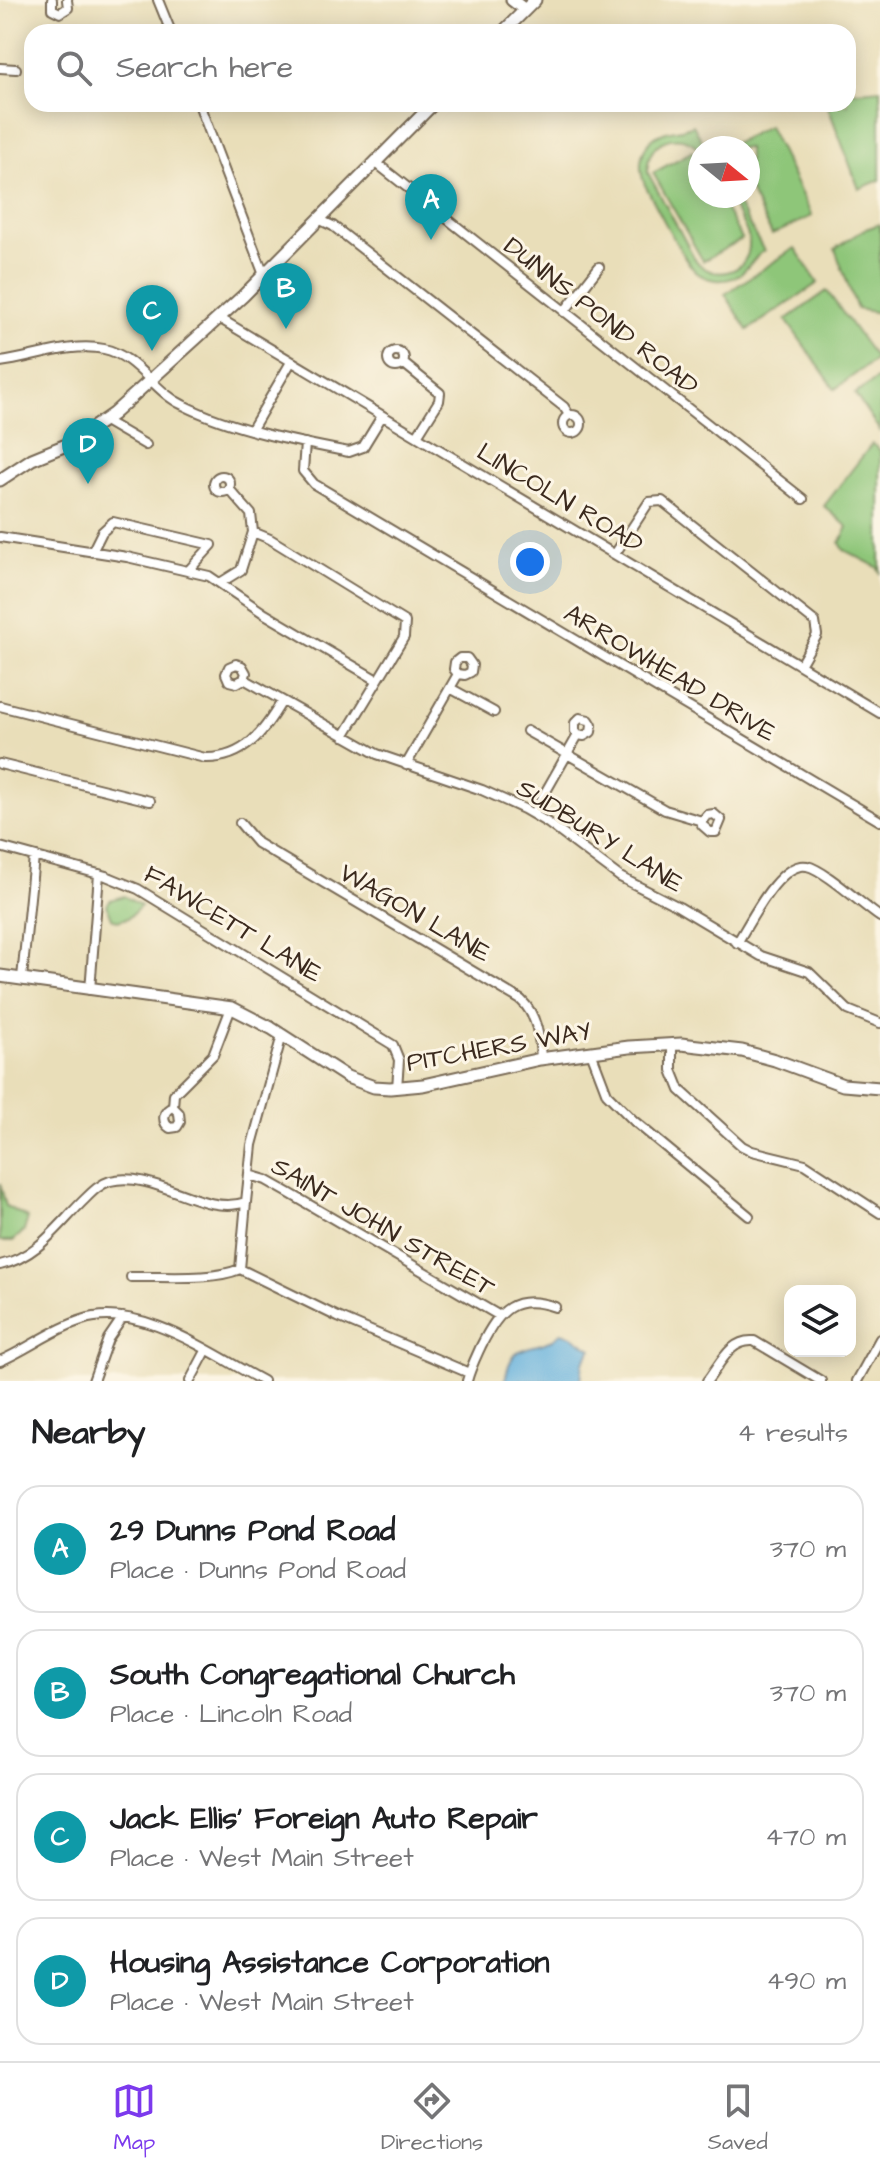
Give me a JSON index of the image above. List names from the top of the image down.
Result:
{
  "streets": {
    "main road": ["PITCHERS WAY"],
    "street": [
      "DUNNS POND ROAD",
      "LINCOLN ROAD",
      "ARROWHEAD DRIVE",
      "SUDBURY LANE",
      "WAGON LANE",
      "FAWCETT LANE",
      "SAINT JOHN STREET"
    ]
  },
  "crossings": [
    ["WAGON LANE", "PITCHERS WAY"],
    ["FAWCETT LANE", "PITCHERS WAY"]
  ],
  "north": "right",
  "page": {
    "search": "Search here",
    "pins": [
      "A",
      "B",
      "C",
      "D"
    ],
    "heading": ["Nearby", "4 results"],
    "list": [
      {
        "mark": "A",
        "name": "29 Dunns Pond Road",
        "note": "Place · Dunns Pond Road",
        "value": "370 m"
      },
      {
        "mark": "B",
        "name": "South Congregational Church",
        "note": "Place · Lincoln Road",
        "value": "370 m"
      },
      {
        "mark": "C",
        "name": "Jack Ellis' Foreign Auto Repair",
        "note": "Place · West Main Street",
        "value": "470 m"
      },
      {
        "mark": "D",
        "name": "Housing Assistance Corporation",
        "note": "Place · West Main Street",
        "value": "490 m"
      }
    ],
    "nav": ["Map", "Directions", "Saved"]
  }
}
